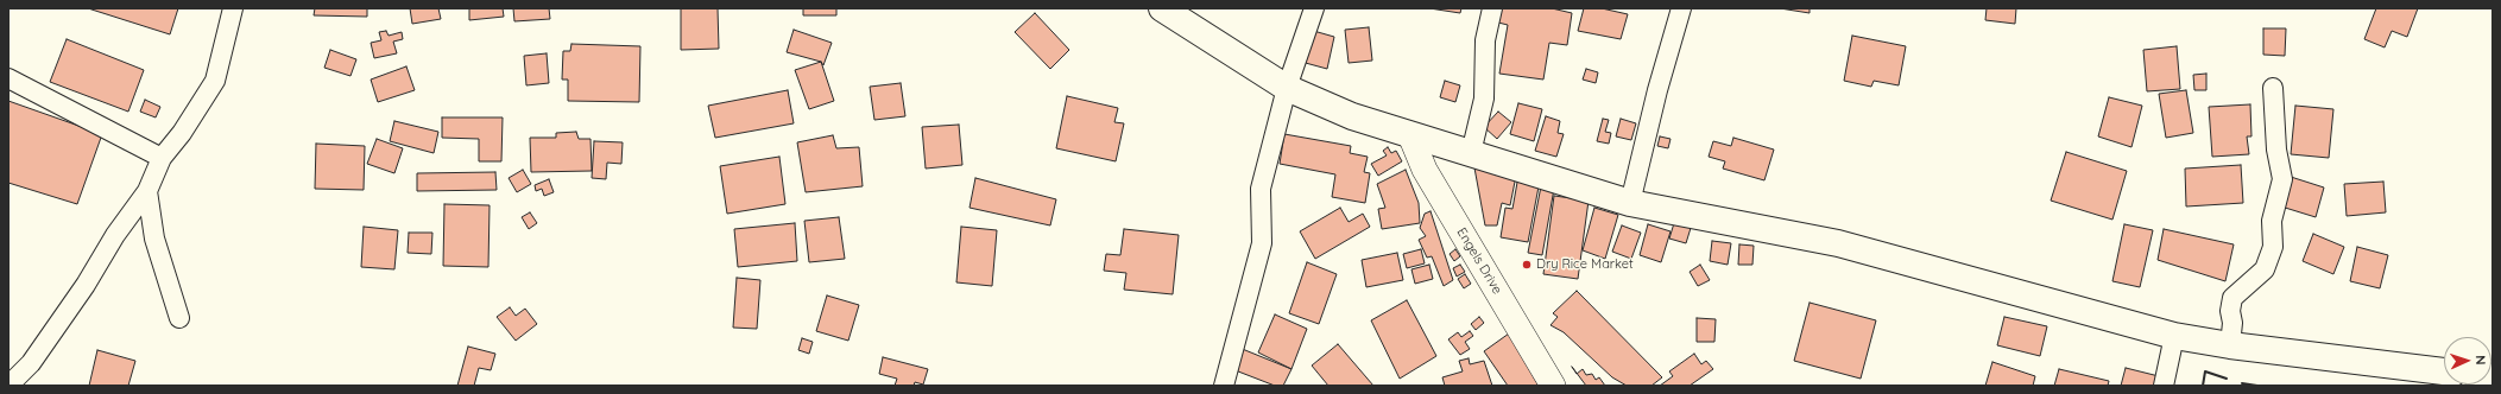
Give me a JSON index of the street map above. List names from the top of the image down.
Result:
{
  "streets": {
    "street": ["Engels Drive"]
  },
  "places": ["Dry Rice Market"],
  "north": "right"
}
